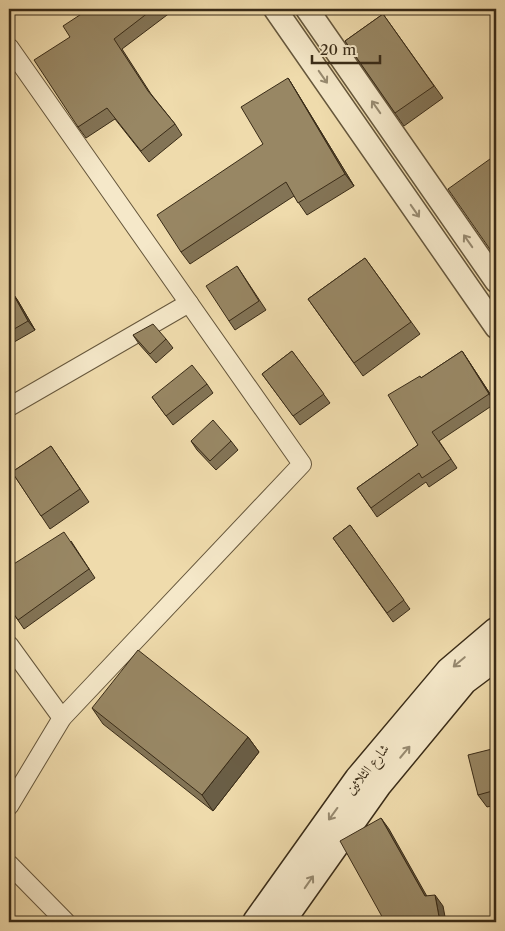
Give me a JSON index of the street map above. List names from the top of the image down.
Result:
{
  "streets": {
    "main road": ["شارع الثلاثين"]
  },
  "scale_bar": "20 m"
}
